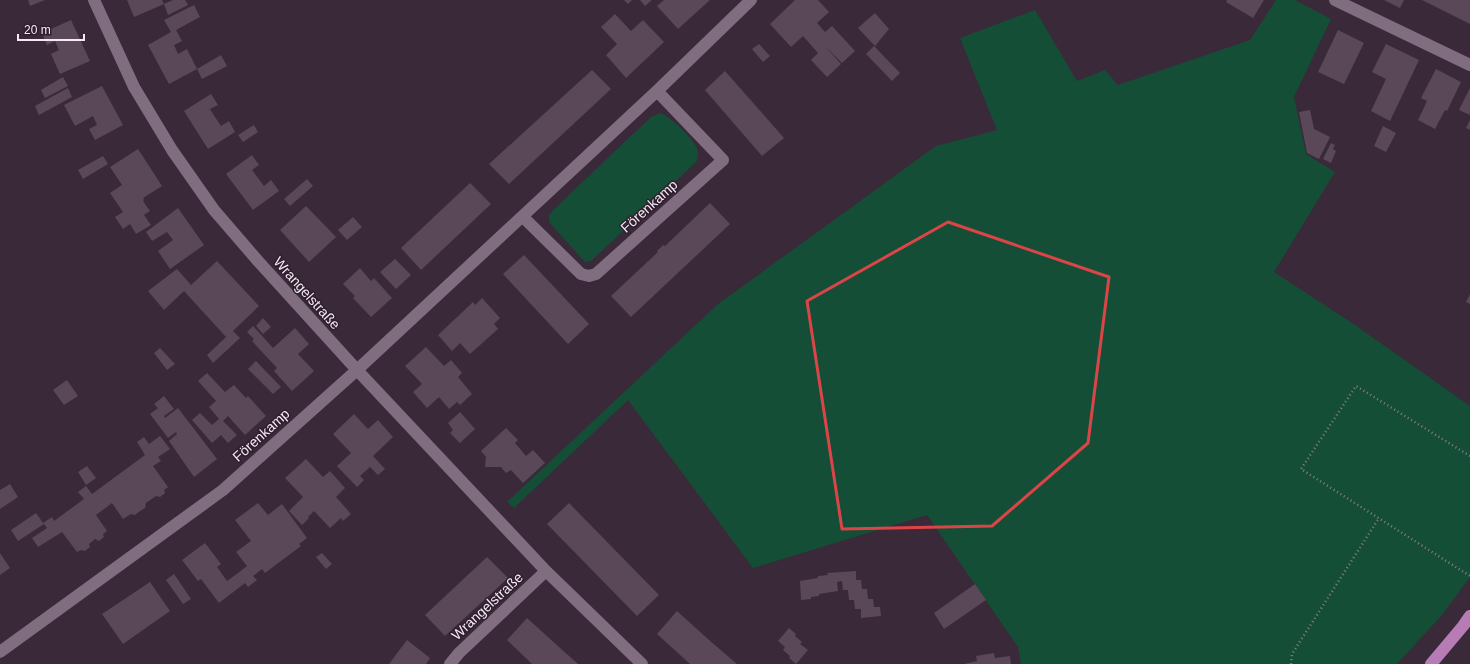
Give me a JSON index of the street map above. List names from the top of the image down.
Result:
{
  "streets": {
    "street": ["Förenkamp", "Wrangelstraße"]
  },
  "crossings": [
    ["Förenkamp", "Wrangelstraße"]
  ],
  "scale_bar": "20 m"
}
